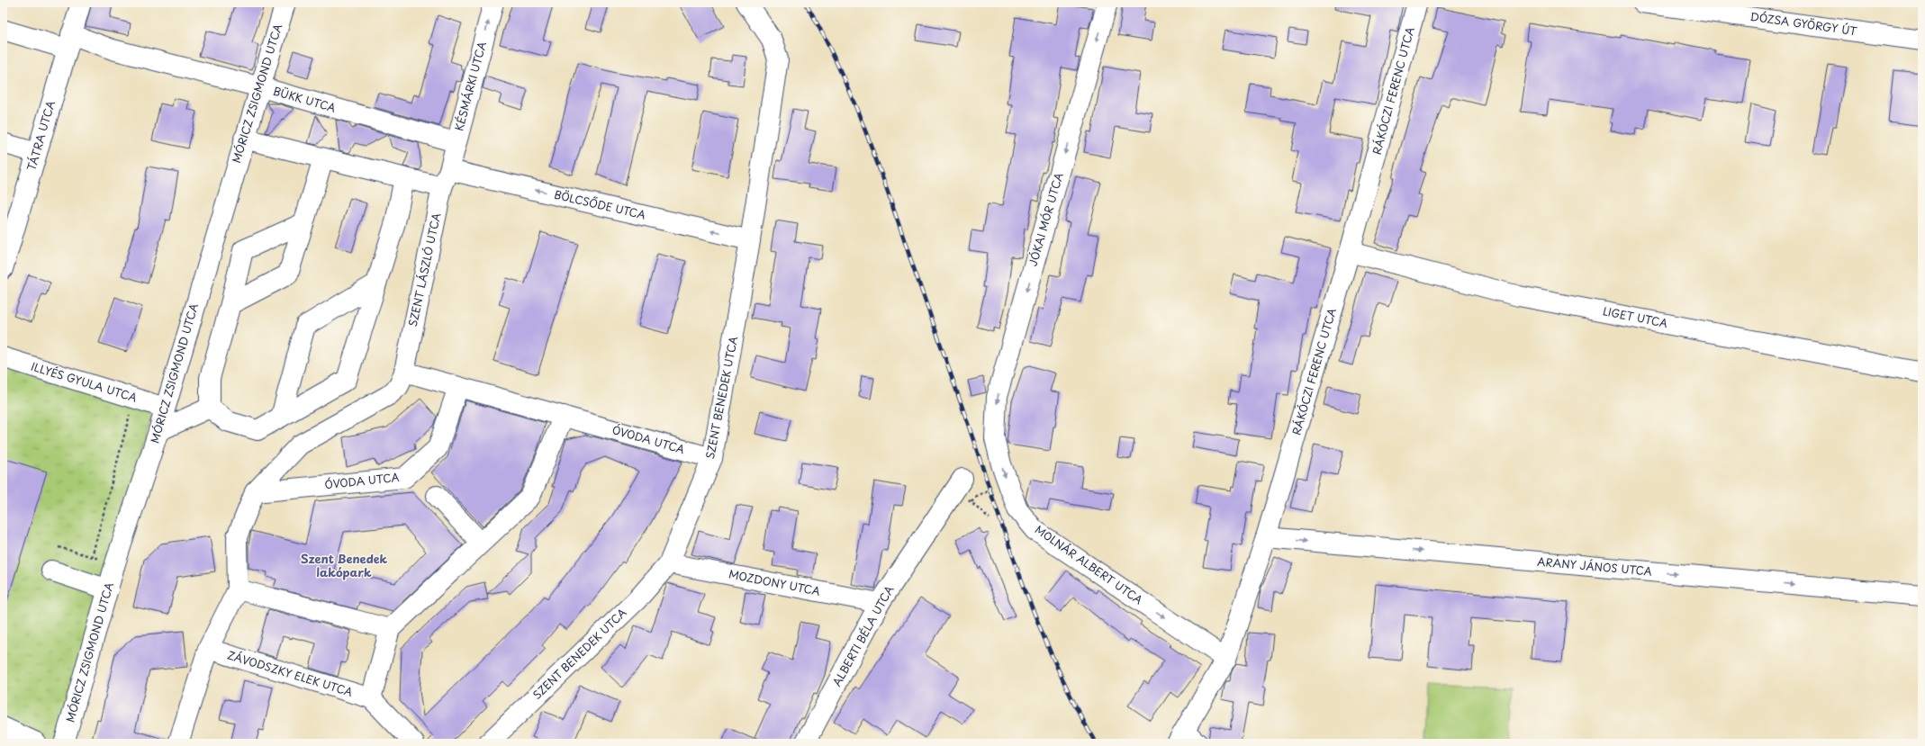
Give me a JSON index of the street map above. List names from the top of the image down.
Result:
{
  "streets": {
    "street": [
      "DÓZSA GYÖRGY ÚT",
      "KÉSMÁRKI UTCA",
      "RÁKÓCZI FERENC UTCA",
      "MÓRICZ ZSIGMOND UTCA",
      "BÜKK UTCA",
      "TÁTRA UTCA",
      "BÖLCSŐDE UTCA",
      "JÓKAI MÓR UTCA",
      "SZENT LÁSZLÓ UTCA",
      "LIGET UTCA",
      "ILLYÉS GYULA UTCA",
      "SZENT BENEDEK UTCA",
      "ÓVODA UTCA",
      "MOLNÁR ALBERT UTCA",
      "ARANY JÁNOS UTCA",
      "MOZDONY UTCA",
      "ALBERTI BÉLA UTCA",
      "ZÁVODSZKY ELEK UTCA"
    ]
  },
  "crossings": [
    ["KÉSMÁRKI UTCA", "BÜKK UTCA"],
    ["KÉSMÁRKI UTCA", "BÖLCSŐDE UTCA"],
    ["KÉSMÁRKI UTCA", "SZENT LÁSZLÓ UTCA"],
    ["RÁKÓCZI FERENC UTCA", "LIGET UTCA"],
    ["RÁKÓCZI FERENC UTCA", "MOLNÁR ALBERT UTCA"],
    ["RÁKÓCZI FERENC UTCA", "ARANY JÁNOS UTCA"],
    ["MÓRICZ ZSIGMOND UTCA", "BÜKK UTCA"],
    ["MÓRICZ ZSIGMOND UTCA", "ILLYÉS GYULA UTCA"],
    ["BÜKK UTCA", "TÁTRA UTCA"],
    ["BÖLCSŐDE UTCA", "SZENT LÁSZLÓ UTCA"],
    ["BÖLCSŐDE UTCA", "SZENT BENEDEK UTCA"],
    ["JÓKAI MÓR UTCA", "MOLNÁR ALBERT UTCA"],
    ["SZENT LÁSZLÓ UTCA", "ÓVODA UTCA"],
    ["SZENT BENEDEK UTCA", "ÓVODA UTCA"],
    ["SZENT BENEDEK UTCA", "MOZDONY UTCA"],
    ["MOZDONY UTCA", "ALBERTI BÉLA UTCA"]
  ],
  "one_way": [
    "KÉSMÁRKI UTCA",
    "BÖLCSŐDE UTCA",
    "JÓKAI MÓR UTCA",
    "MOLNÁR ALBERT UTCA",
    "ARANY JÁNOS UTCA"
  ],
  "districts": ["Szent Benedek lakópark"]
}
